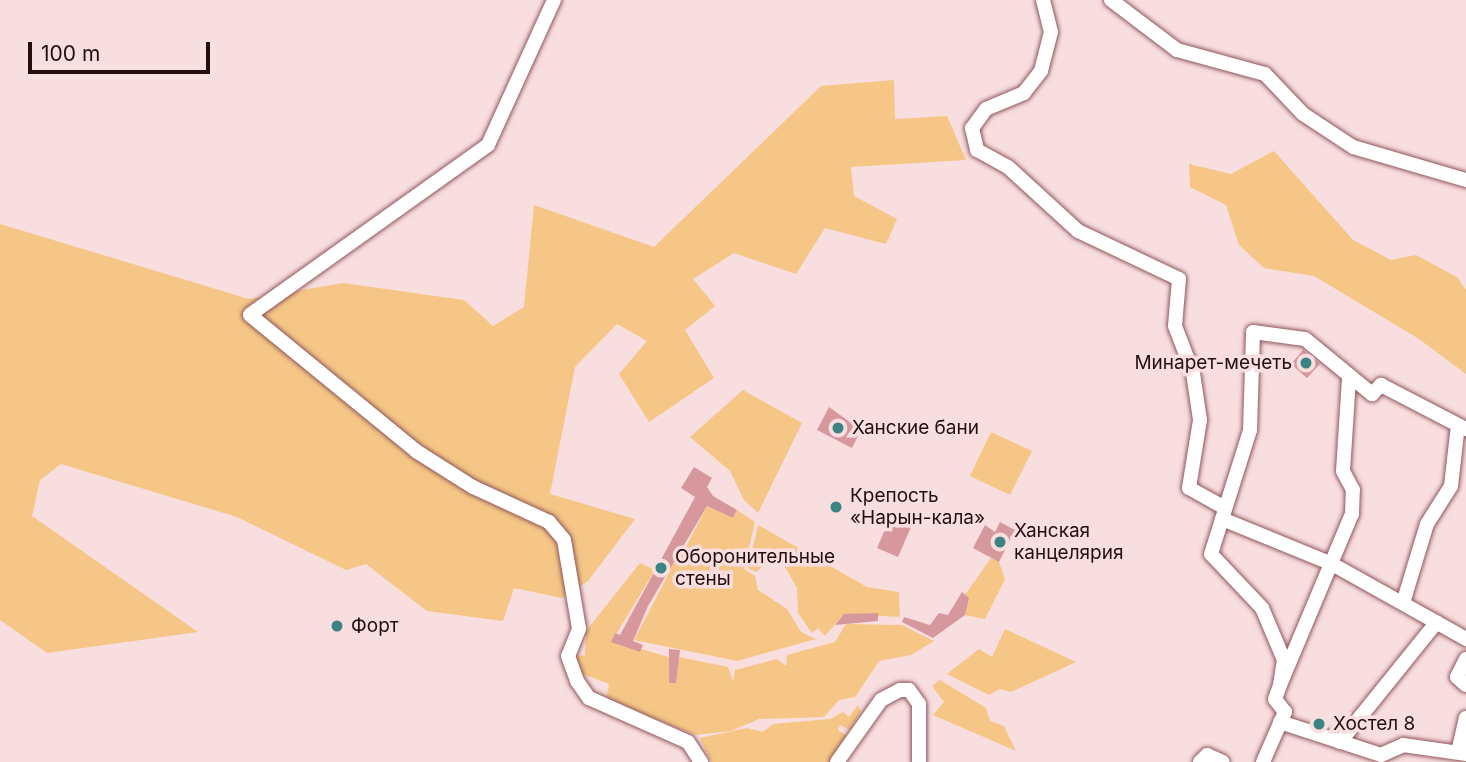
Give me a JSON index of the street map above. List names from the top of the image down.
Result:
{
  "places": [
    "Минарет-мечеть",
    "Ханские бани",
    "Крепость «Нарын-кала»",
    "Ханская канцелярия",
    "Оборонительные стены",
    "Форт",
    "Хостел 8"
  ],
  "scale_bar": "100 m"
}
